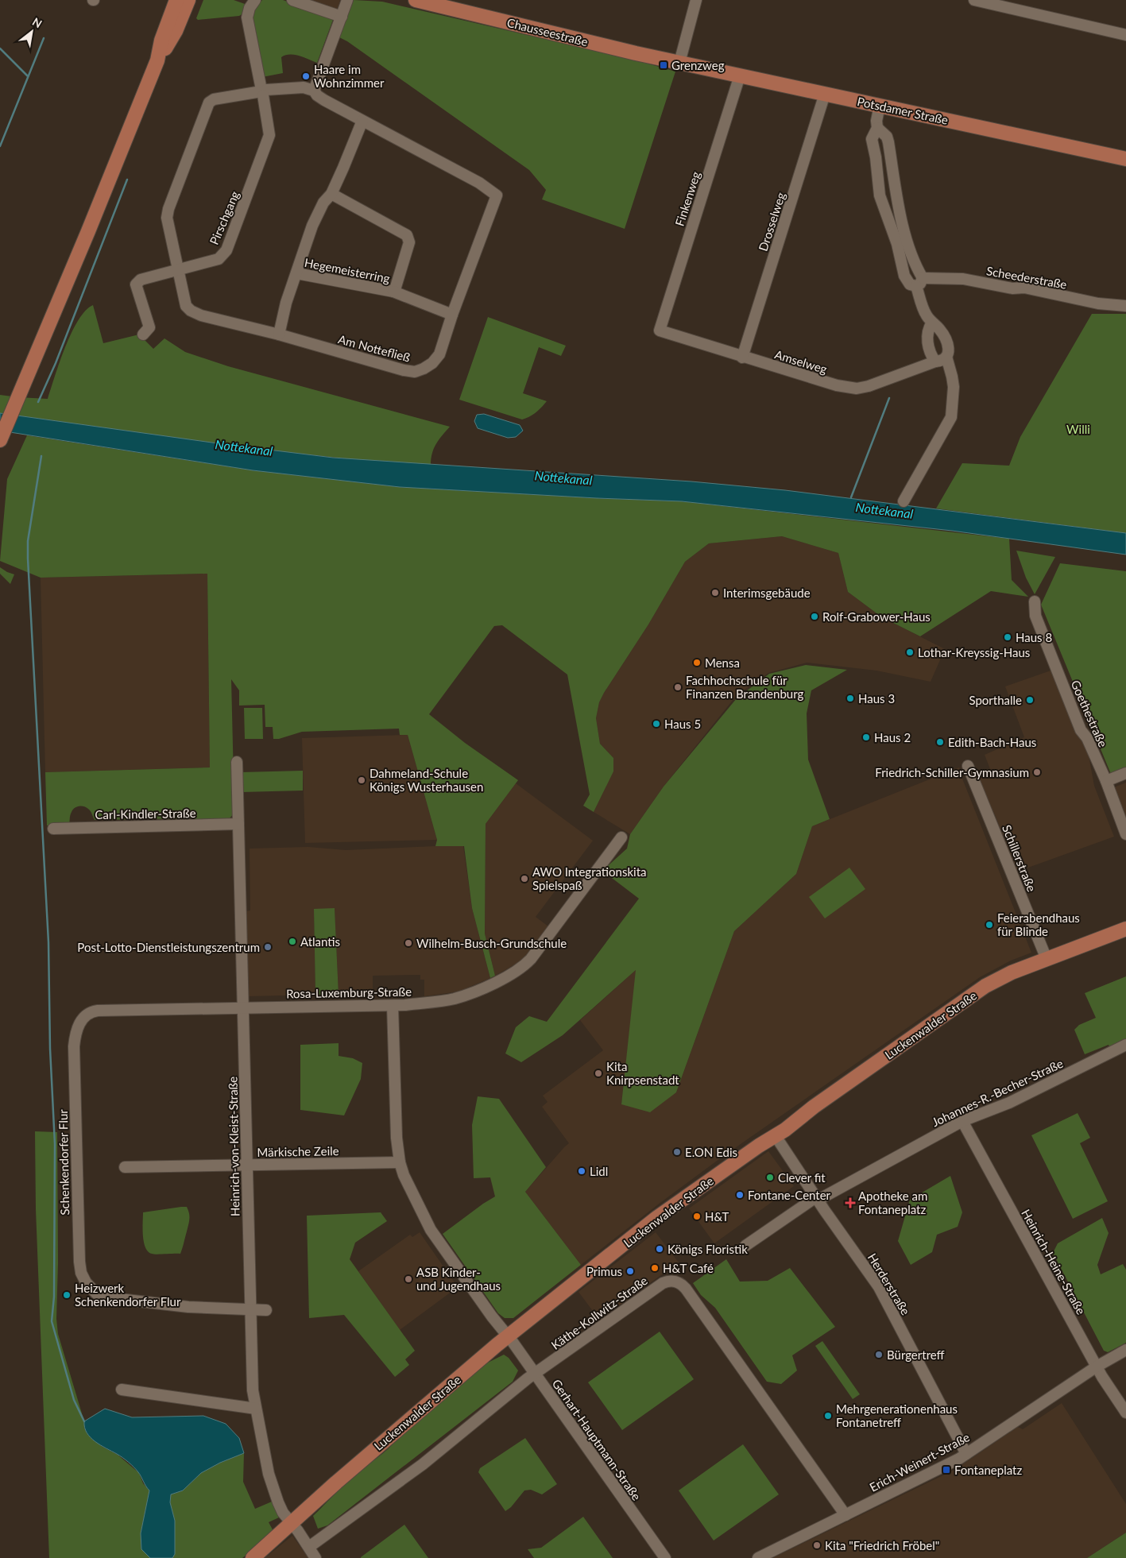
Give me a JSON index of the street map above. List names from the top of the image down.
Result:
{
  "streets": {
    "main road": ["Chausseestraße", "Potsdamer Straße", "Luckenwalder Straße"],
    "street": [
      "Finkenweg",
      "Pirschgang",
      "Drosselweg",
      "Hegemeisterring",
      "Scheederstraße",
      "Am Nottefließ",
      "Amselweg",
      "Goethestraße",
      "Carl-Kindler-Straße",
      "Schillerstraße",
      "Rosa-Luxemburg-Straße",
      "Johannes-R.-Becher-Straße",
      "Heinrich-von-Kleist-Straße",
      "Märkische Zeile",
      "Schenkendorfer Flur",
      "Heinrich-Heine-Straße",
      "Herderstraße",
      "Käthe-Kollwitz-Straße",
      "Gerhart-Hauptmann-Straße",
      "Erich-Weinert-Straße"
    ]
  },
  "crossings": [
    ["Chausseestraße", "Potsdamer Straße"],
    ["Potsdamer Straße", "Finkenweg"],
    ["Potsdamer Straße", "Drosselweg"],
    ["Finkenweg", "Amselweg"],
    ["Pirschgang", "Am Nottefließ"],
    ["Drosselweg", "Amselweg"],
    ["Hegemeisterring", "Am Nottefließ"],
    ["Carl-Kindler-Straße", "Heinrich-von-Kleist-Straße"],
    ["Schillerstraße", "Luckenwalder Straße"],
    ["Rosa-Luxemburg-Straße", "Heinrich-von-Kleist-Straße"],
    ["Rosa-Luxemburg-Straße", "Schenkendorfer Flur"],
    ["Rosa-Luxemburg-Straße", "Gerhart-Hauptmann-Straße"],
    ["Luckenwalder Straße", "Heinrich-von-Kleist-Straße"],
    ["Luckenwalder Straße", "Herderstraße"],
    ["Luckenwalder Straße", "Gerhart-Hauptmann-Straße"],
    ["Johannes-R.-Becher-Straße", "Heinrich-Heine-Straße"],
    ["Johannes-R.-Becher-Straße", "Herderstraße"],
    ["Heinrich-von-Kleist-Straße", "Märkische Zeile"],
    ["Heinrich-von-Kleist-Straße", "Schenkendorfer Flur"],
    ["Märkische Zeile", "Gerhart-Hauptmann-Straße"],
    ["Heinrich-Heine-Straße", "Erich-Weinert-Straße"],
    ["Herderstraße", "Erich-Weinert-Straße"],
    ["Käthe-Kollwitz-Straße", "Gerhart-Hauptmann-Straße"],
    ["Käthe-Kollwitz-Straße", "Erich-Weinert-Straße"]
  ],
  "water": ["Nottekanal"],
  "parks": ["Willi"],
  "places": {
    "transit": ["Grenzweg", "Fontaneplatz"],
    "other": [
      "Haare im Wohnzimmer",
      "Interimsgebäude",
      "Rolf-Grabower-Haus",
      "Haus 8",
      "Lothar-Kreyssig-Haus",
      "Mensa",
      "Fachhochschule für Finanzen Brandenburg",
      "Haus 3",
      "Sporthalle",
      "Haus 5",
      "Haus 2",
      "Edith-Bach-Haus",
      "Friedrich-Schiller-Gymnasium",
      "Dahmeland-Schule Königs Wusterhausen",
      "AWO Integrationskita Spielspaß",
      "Feierabendhaus für Blinde",
      "Atlantis",
      "Wilhelm-Busch-Grundschule",
      "Post-Lotto-Dienstleistungszentrum",
      "Kita Knirpsenstadt",
      "E.ON Edis",
      "Lidl",
      "Clever fit",
      "Fontane-Center",
      "H&T",
      "Königs Floristik",
      "H&T Café",
      "Primus",
      "ASB Kinder- und Jugendhaus",
      "Heizwerk Schenkendorfer Flur",
      "Bürgertreff",
      "Mehrgenerationenhaus Fontanetreff",
      "Kita \"Friedrich Fröbel\""
    ],
    "health": ["Apotheke am Fontaneplatz"]
  },
  "north": "top right"
}
